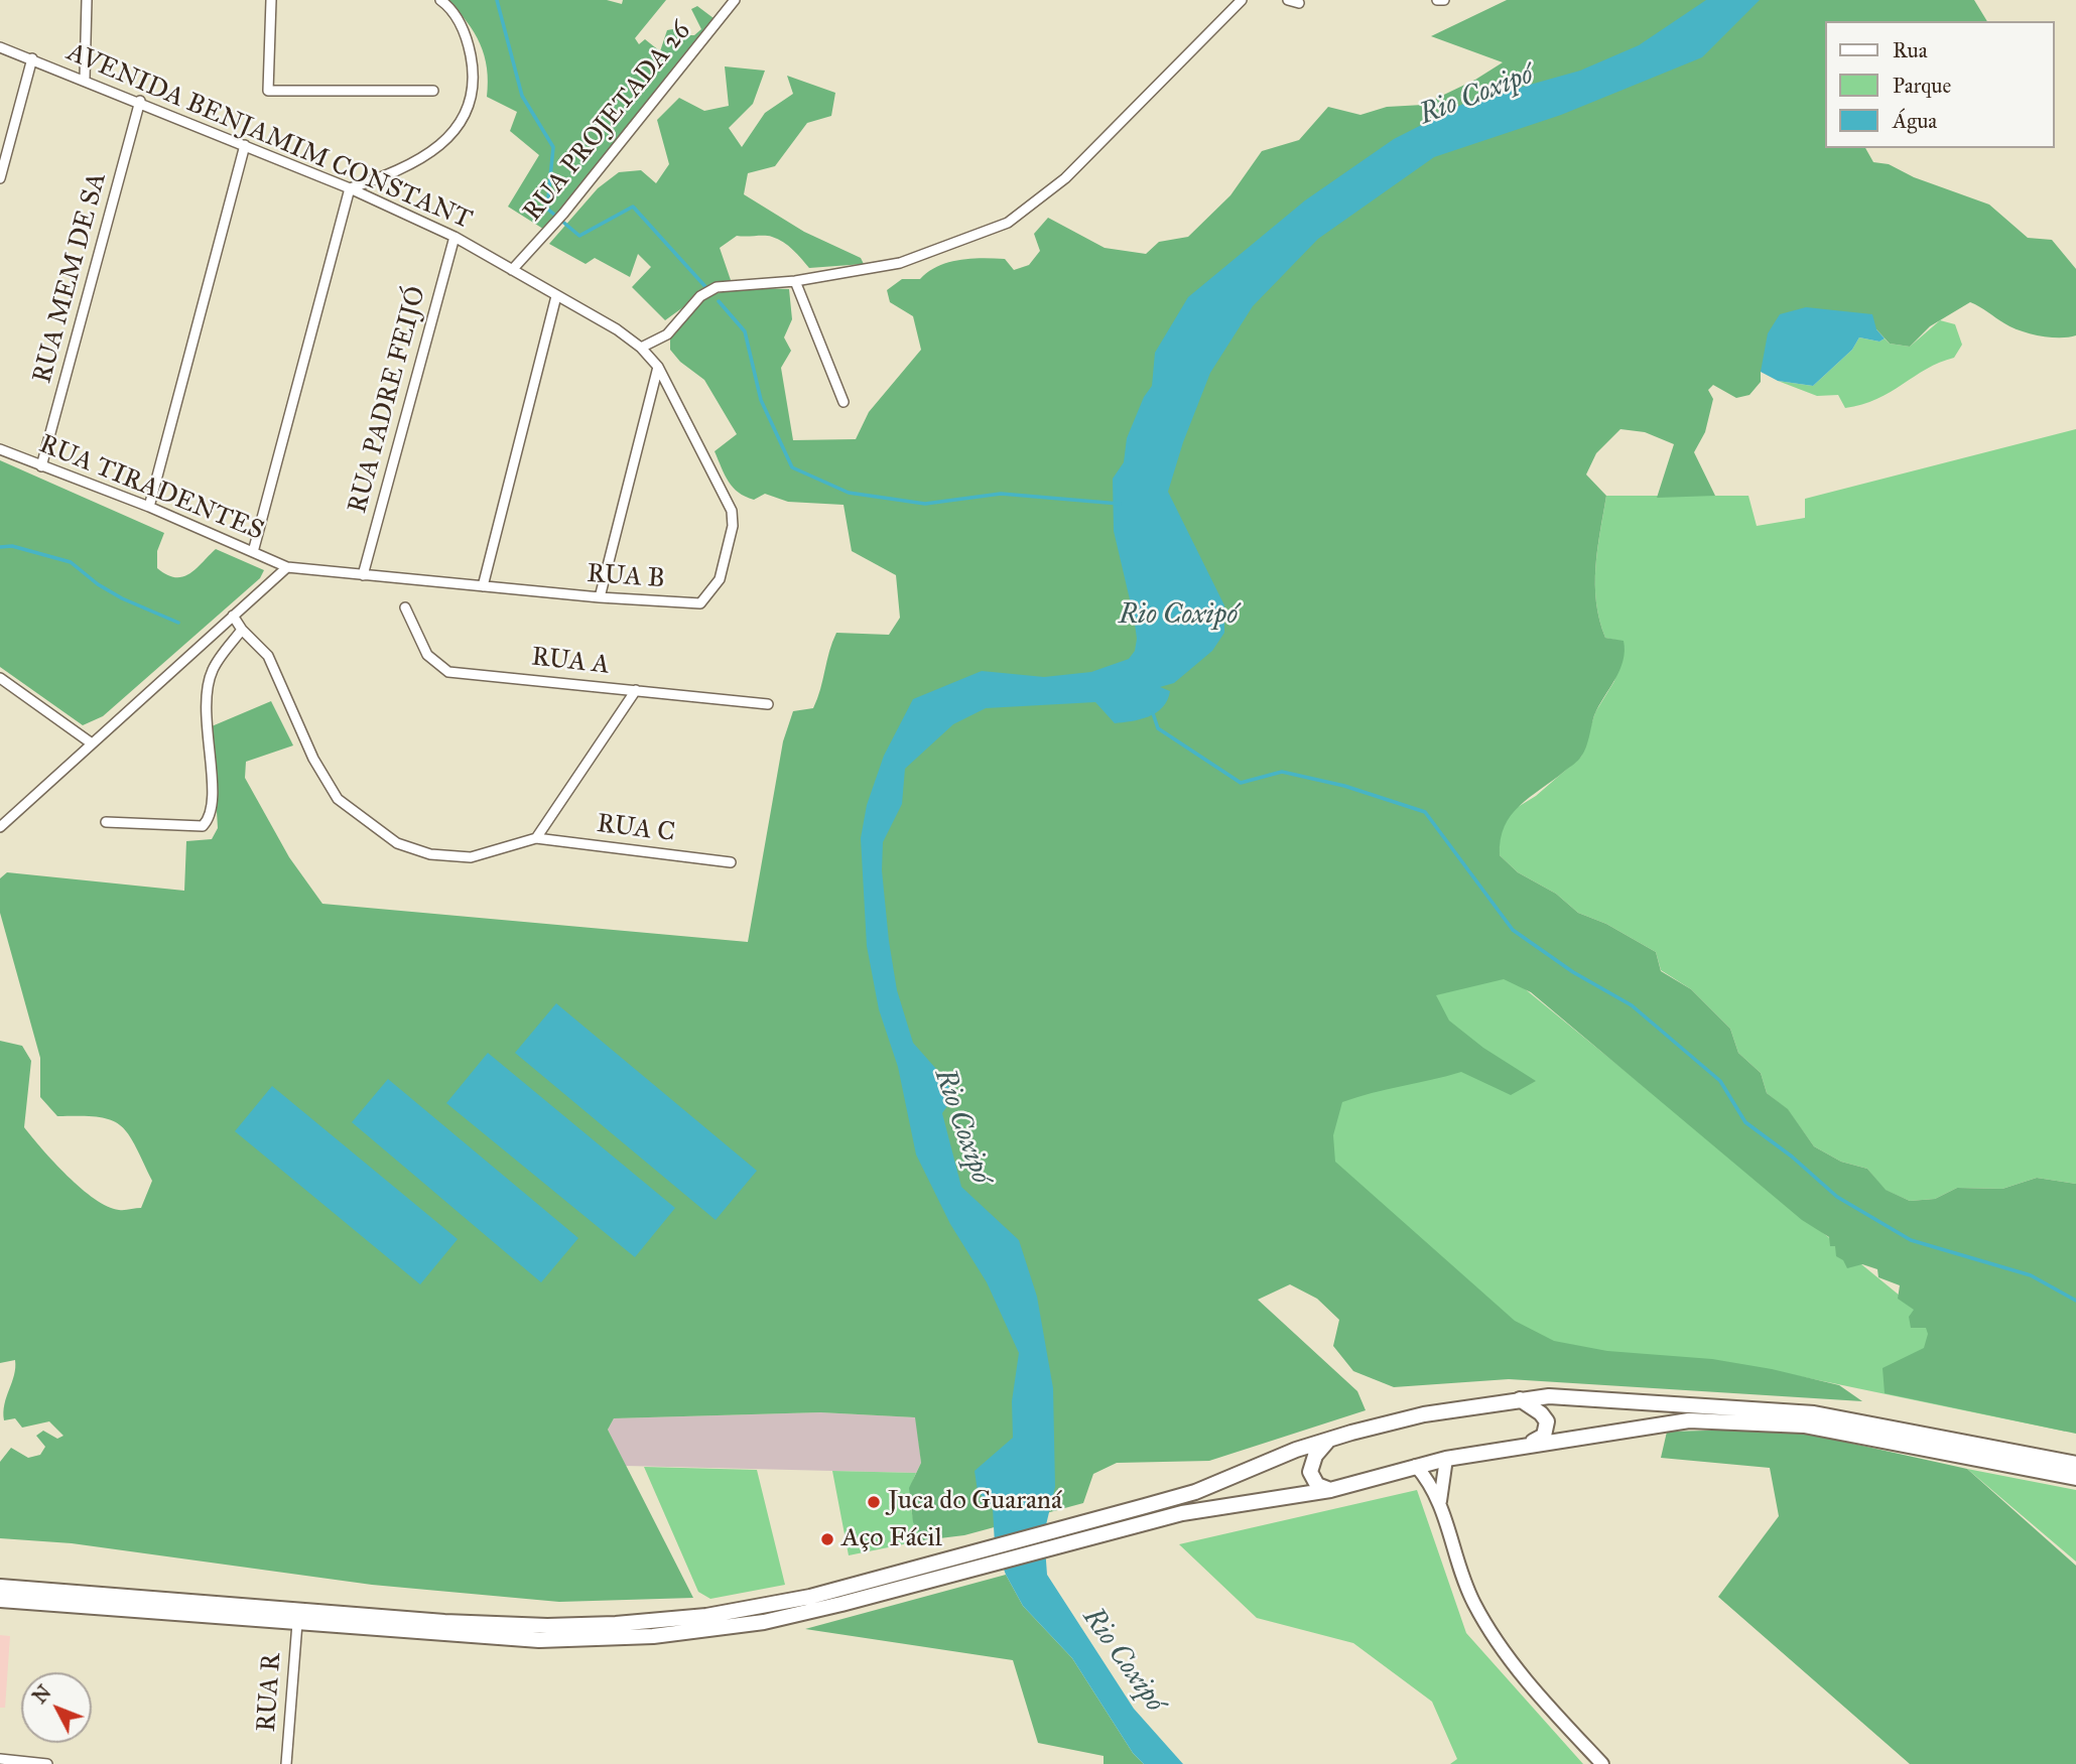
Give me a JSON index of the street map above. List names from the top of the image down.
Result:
{
  "streets": {
    "street": [
      "RUA PROJETADA 26",
      "AVENIDA BENJAMIM CONSTANT",
      "RUA MEM DE SA",
      "RUA PADRE FEIJÓ",
      "RUA TIRADENTES",
      "RUA B",
      "RUA A",
      "RUA C",
      "RUA R"
    ]
  },
  "crossings": [
    ["RUA PROJETADA 26", "AVENIDA BENJAMIM CONSTANT"],
    ["AVENIDA BENJAMIM CONSTANT", "RUA MEM DE SA"],
    ["AVENIDA BENJAMIM CONSTANT", "RUA PADRE FEIJÓ"],
    ["AVENIDA BENJAMIM CONSTANT", "RUA B"],
    ["RUA MEM DE SA", "RUA TIRADENTES"],
    ["RUA PADRE FEIJÓ", "RUA B"],
    ["RUA TIRADENTES", "RUA B"]
  ],
  "water": ["Rio Coxipó"],
  "places": ["Juca do Guaraná", "Aço Fácil"],
  "legend": ["Rua", "Parque", "Água"],
  "north": "top left"
}
